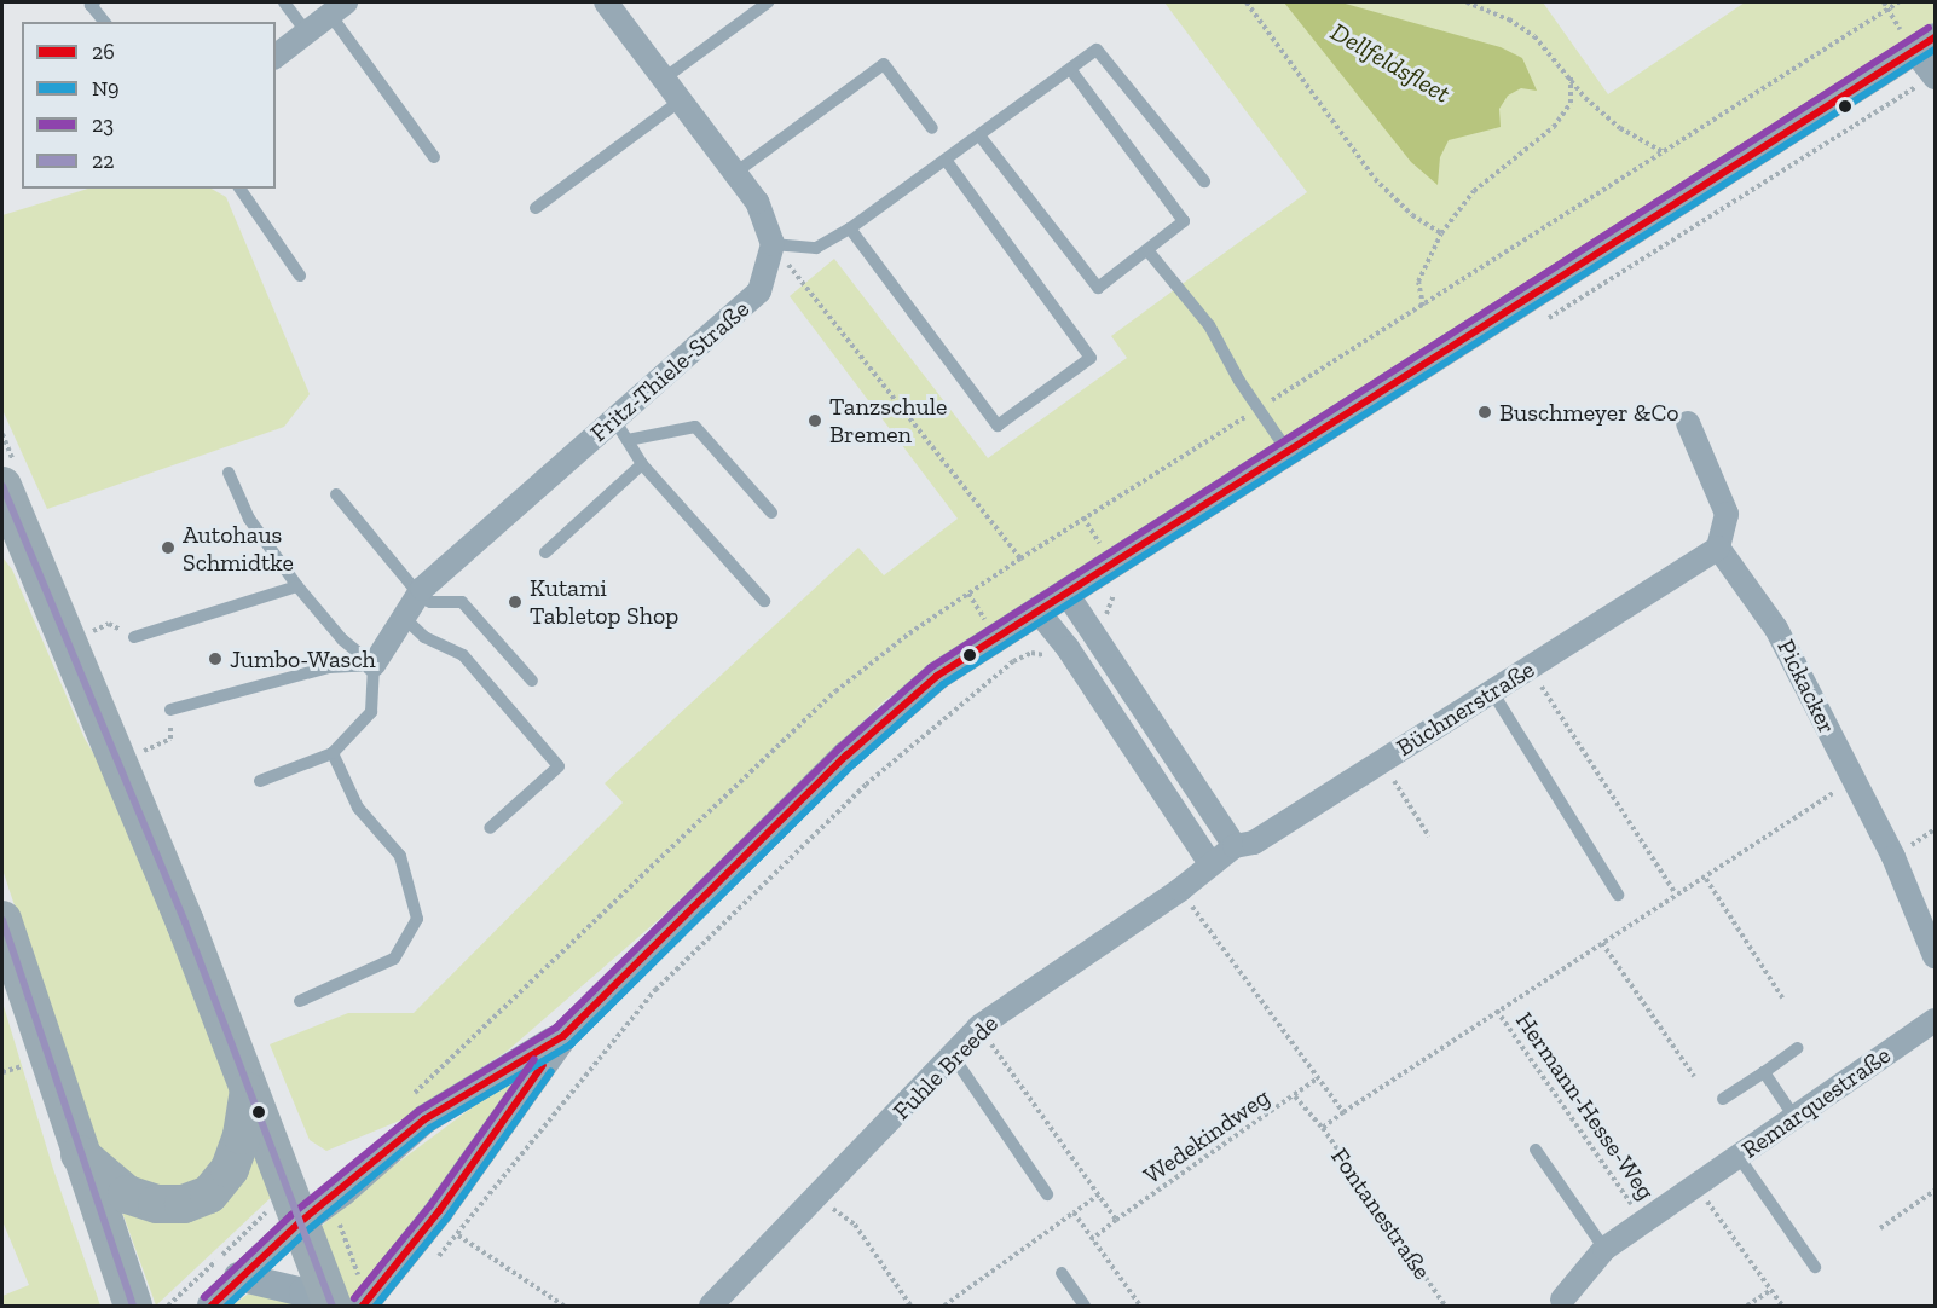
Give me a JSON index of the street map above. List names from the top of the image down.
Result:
{
  "streets": {
    "street": [
      "Fritz-Thiele-Straße",
      "Pickacker",
      "Büchnerstraße",
      "Fuhle Breede",
      "Remarquestraße"
    ],
    "path": ["Hermann-Hesse-Weg", "Wedekindweg", "Fontanestraße"]
  },
  "crossings": [
    ["Pickacker", "Büchnerstraße"],
    ["Pickacker", "Hermann-Hesse-Weg"],
    ["Büchnerstraße", "Fuhle Breede"],
    ["Fuhle Breede", "Fontanestraße"],
    ["Remarquestraße", "Hermann-Hesse-Weg"],
    ["Hermann-Hesse-Weg", "Fontanestraße"],
    ["Wedekindweg", "Fontanestraße"]
  ],
  "water": ["Dellfeldsfleet"],
  "places": [
    "Buschmeyer &Co",
    "Tanzschule Bremen",
    "Autohaus Schmidtke",
    "Kutami Tabletop Shop",
    "Jumbo-Wasch"
  ],
  "lines": [
    "transit line 23",
    "transit line 26",
    "transit line N9",
    "transit line 22"
  ],
  "legend": [
    "26",
    "N9",
    "23",
    "22"
  ]
}
